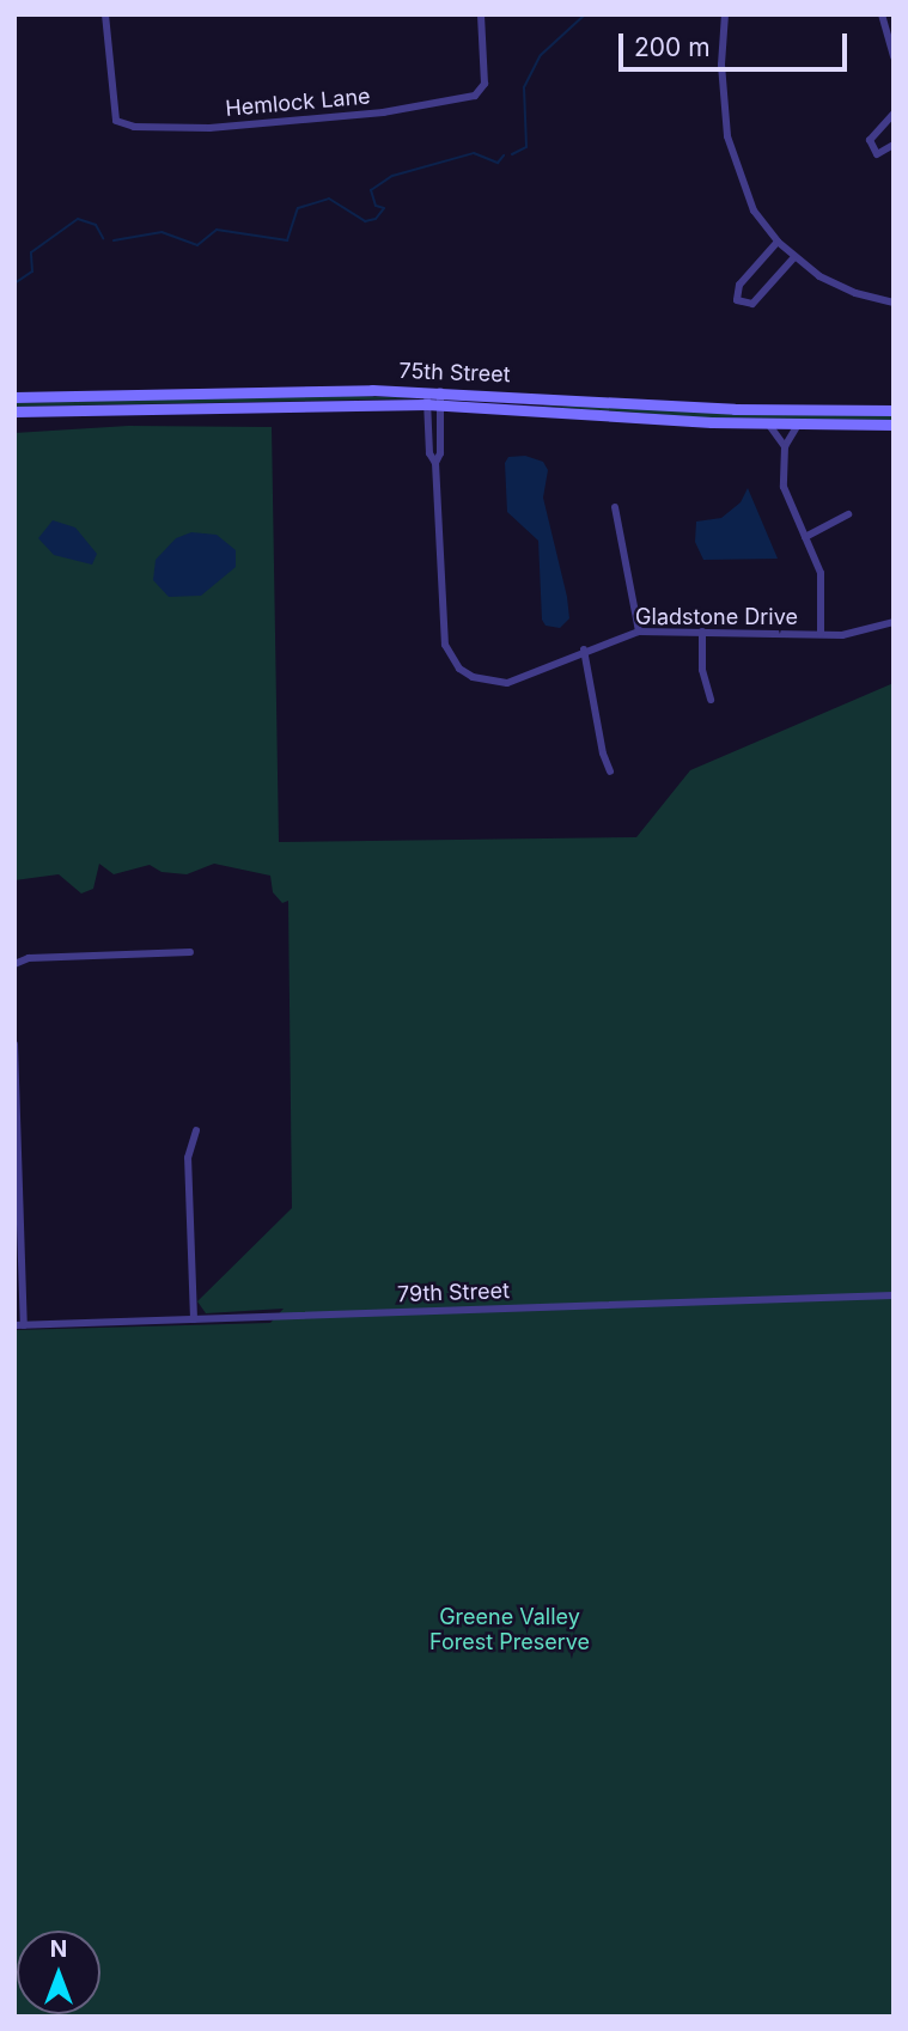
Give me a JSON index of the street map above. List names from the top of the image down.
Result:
{
  "streets": {
    "main road": ["75th Street"],
    "street": ["Hemlock Lane", "Gladstone Drive", "79th Street"]
  },
  "crossings": [
    ["75th Street", "Gladstone Drive"]
  ],
  "parks": ["Greene Valley Forest Preserve"],
  "scale_bar": "200 m",
  "north": "top"
}
